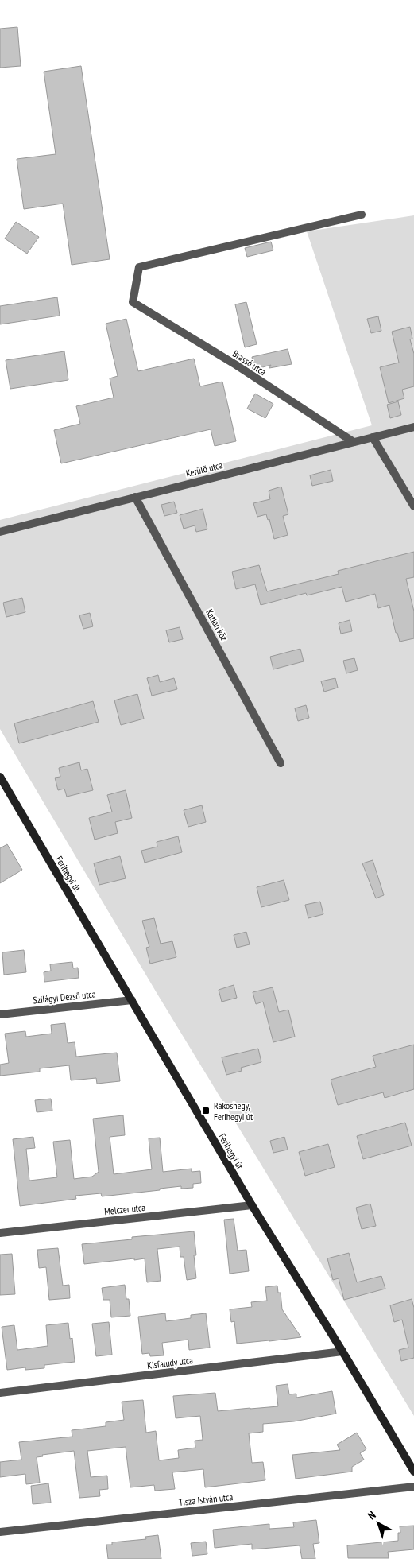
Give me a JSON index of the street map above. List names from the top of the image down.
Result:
{
  "streets": {
    "main road": ["Ferihegyi út"],
    "street": [
      "Brassó utca",
      "Kerülő utca",
      "Katlan köz",
      "Szilágyi Dezső utca",
      "Melczer utca",
      "Kisfaludy utca",
      "Tisza István utca"
    ]
  },
  "crossings": [
    ["Brassó utca", "Kerülő utca"],
    ["Kerülő utca", "Katlan köz"],
    ["Ferihegyi út", "Szilágyi Dezső utca"],
    ["Ferihegyi út", "Melczer utca"],
    ["Ferihegyi út", "Kisfaludy utca"]
  ],
  "places": {
    "transit": ["Rákoshegy, Ferihegyi út"]
  },
  "north": "top left"
}
